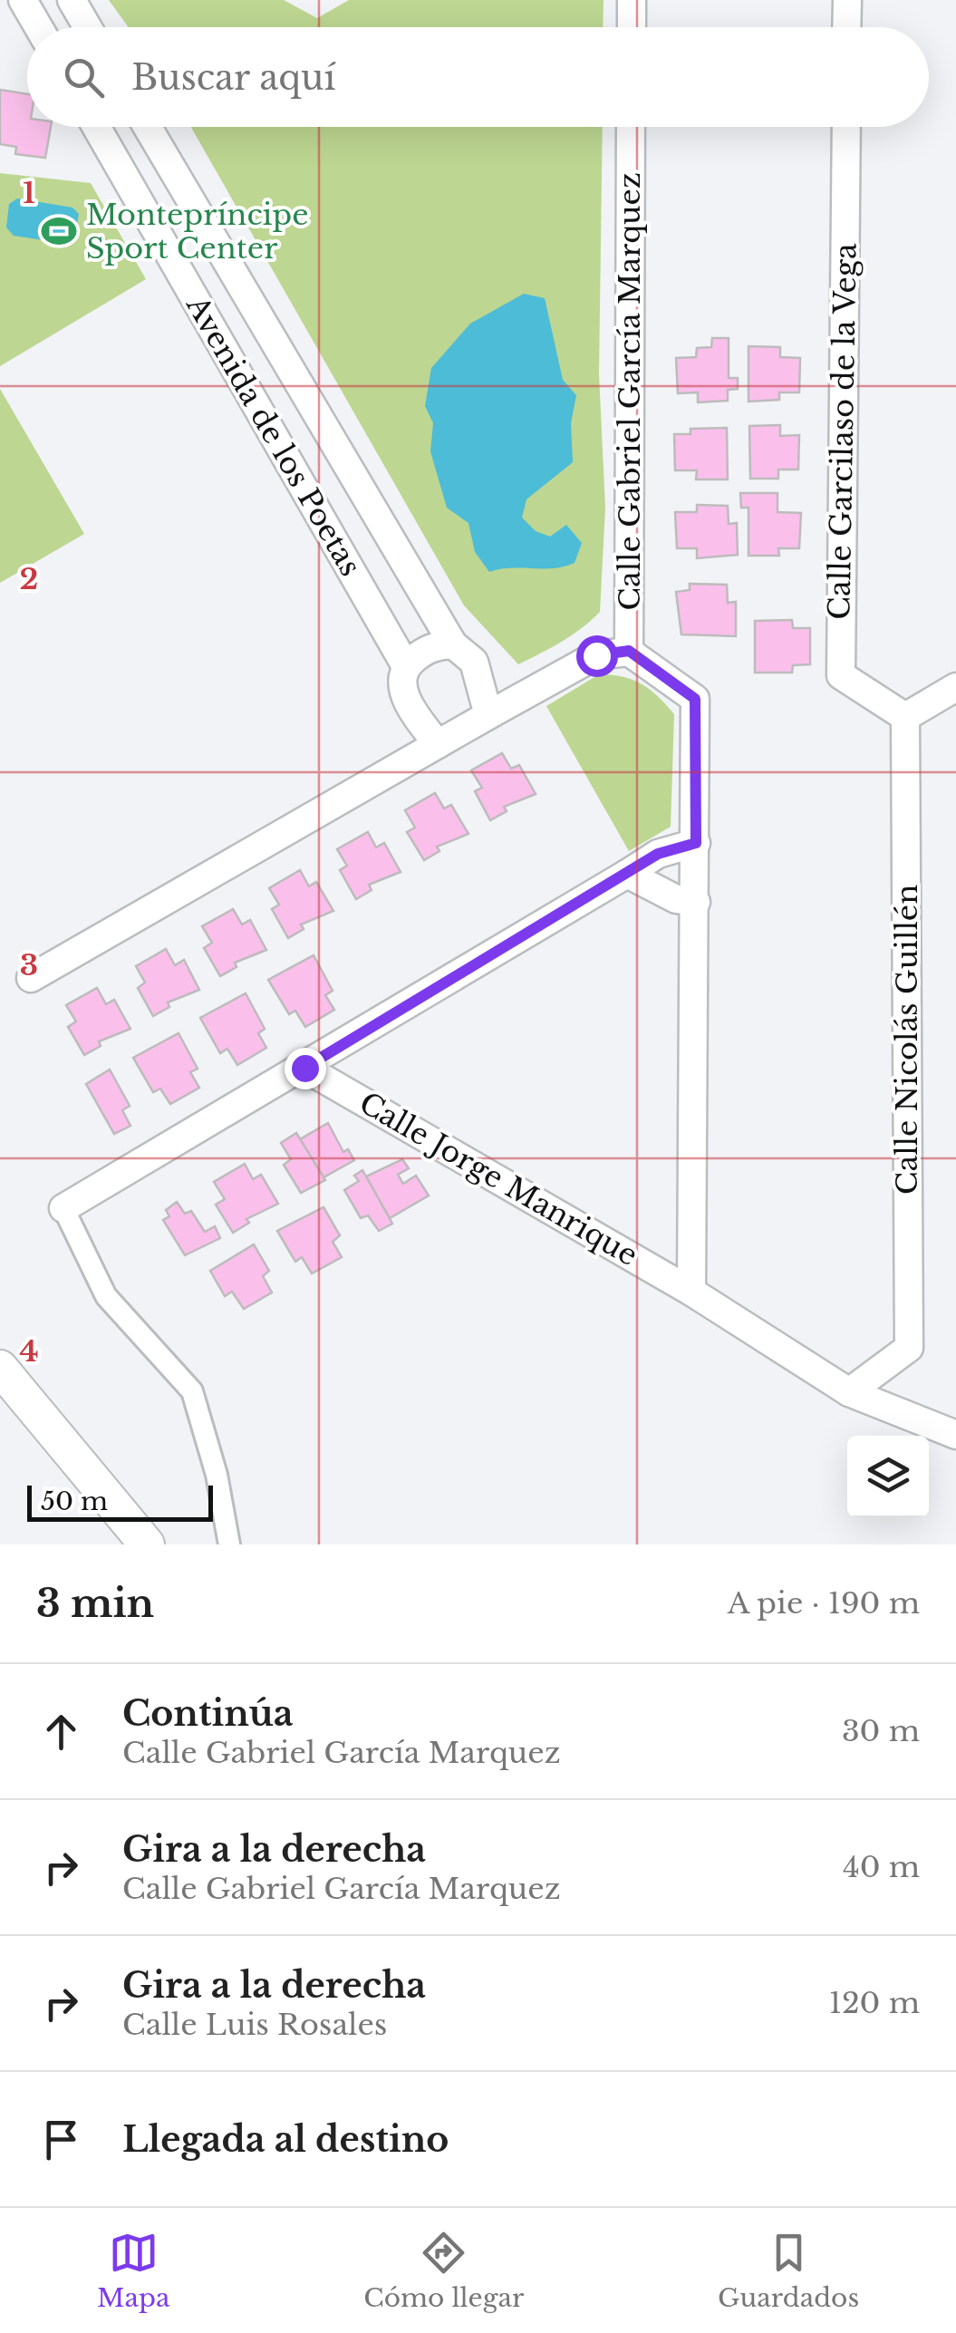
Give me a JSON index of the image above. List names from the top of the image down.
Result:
{
  "streets": {
    "street": [
      "Calle Gabriel García Marquez",
      "Calle Garcilaso de la Vega",
      "Avenida de los Poetas",
      "Calle Nicolás Guillén",
      "Calle Jorge Manrique"
    ]
  },
  "crossings": [
    ["Calle Gabriel García Marquez", "Calle Jorge Manrique"],
    ["Calle Garcilaso de la Vega", "Calle Nicolás Guillén"],
    ["Calle Nicolás Guillén", "Calle Jorge Manrique"]
  ],
  "places": {
    "sports": ["Montepríncipe Sport Center"]
  },
  "scale_bar": "50 m",
  "page": {
    "search": "Buscar aquí",
    "scale": "50 m",
    "heading": ["3 min", "A pie · 190 m"],
    "list": [
      ["Continúa", "Calle Gabriel García Marquez", "30 m"],
      ["Gira a la derecha", "Calle Gabriel García Marquez", "40 m"],
      ["Gira a la derecha", "Calle Luis Rosales", "120 m"],
      "Llegada al destino"
    ],
    "nav": ["Mapa", "Cómo llegar", "Guardados"]
  },
  "grid": {
    "rows": [
      "1",
      "2",
      "3",
      "4"
    ]
  }
}
